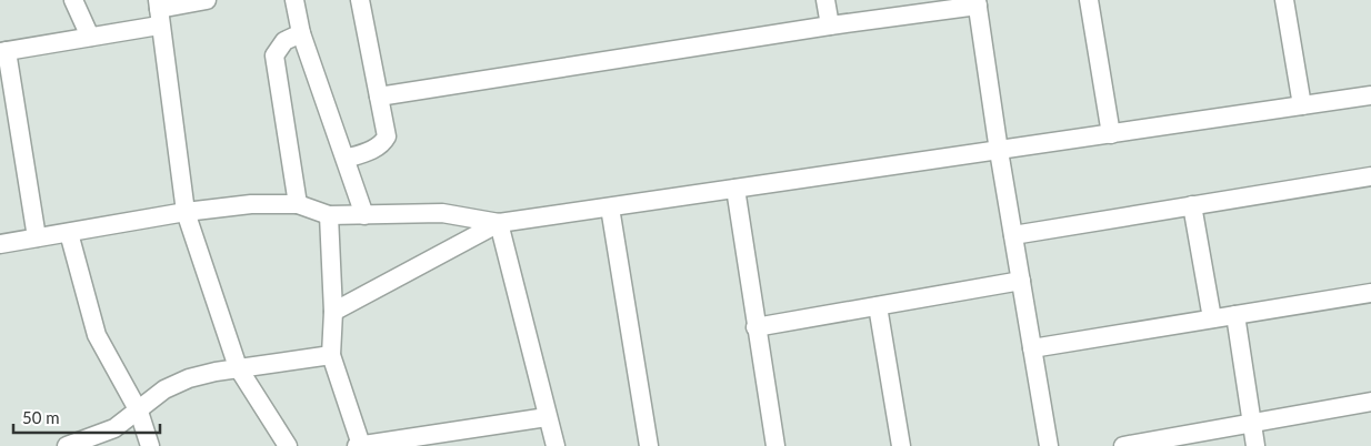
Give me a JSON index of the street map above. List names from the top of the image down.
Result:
{
  "scale_bar": "50 m"
}
